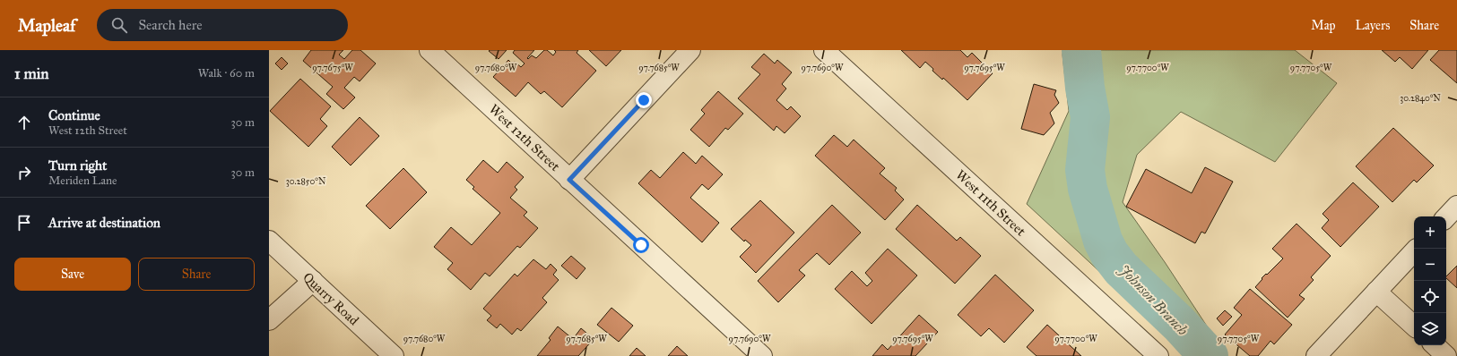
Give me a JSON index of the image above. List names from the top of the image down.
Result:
{
  "streets": {
    "street": ["West 12th Street", "West 11th Street", "Quarry Road"]
  },
  "water": ["Johnson Branch"],
  "page": {
    "header": "Mapleaf",
    "search": "Search here",
    "nav": ["Map", "Layers", "Share"],
    "heading": ["1 min", "Walk · 60 m"],
    "list": [
      ["Continue", "West 12th Street", "30 m"],
      ["Turn right", "Meriden Lane", "30 m"],
      "Arrive at destination"
    ],
    "map_buttons": ["+", "−"],
    "buttons": ["Save", "Share"]
  },
  "coordinates": [
    "97.7675°W",
    "97.7680°W",
    "97.7685°W",
    "97.7690°W",
    "97.7695°W",
    "97.7700°W",
    "97.7705°W",
    "30.2840°N",
    "30.2850°N"
  ]
}
